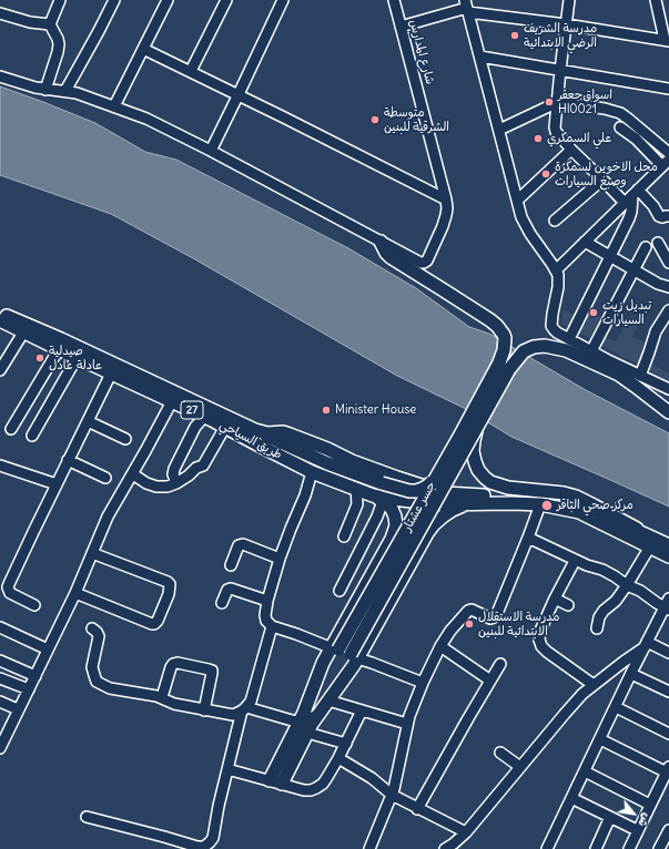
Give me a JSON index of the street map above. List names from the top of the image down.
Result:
{
  "streets": {
    "main road": ["27", "طريق السياحي", "جسر عشتار"],
    "street": ["شارع المدارس"]
  },
  "places": [
    "مدرسة الشريف الرضي الابتدائية",
    "اسواق‌جعفر Hl0021",
    "متوسطة الشرقية للبنين",
    "علي السمكري",
    "محل الاخوين لسمكرة وصبغ السيارات",
    "تبديل زيت السيارات",
    "صيدلية عادلة عادل",
    "Minister House",
    "مركز صحي الباقر",
    "مدرسة الاستقلال الابتدائية للبنين"
  ],
  "north": "bottom right"
}
